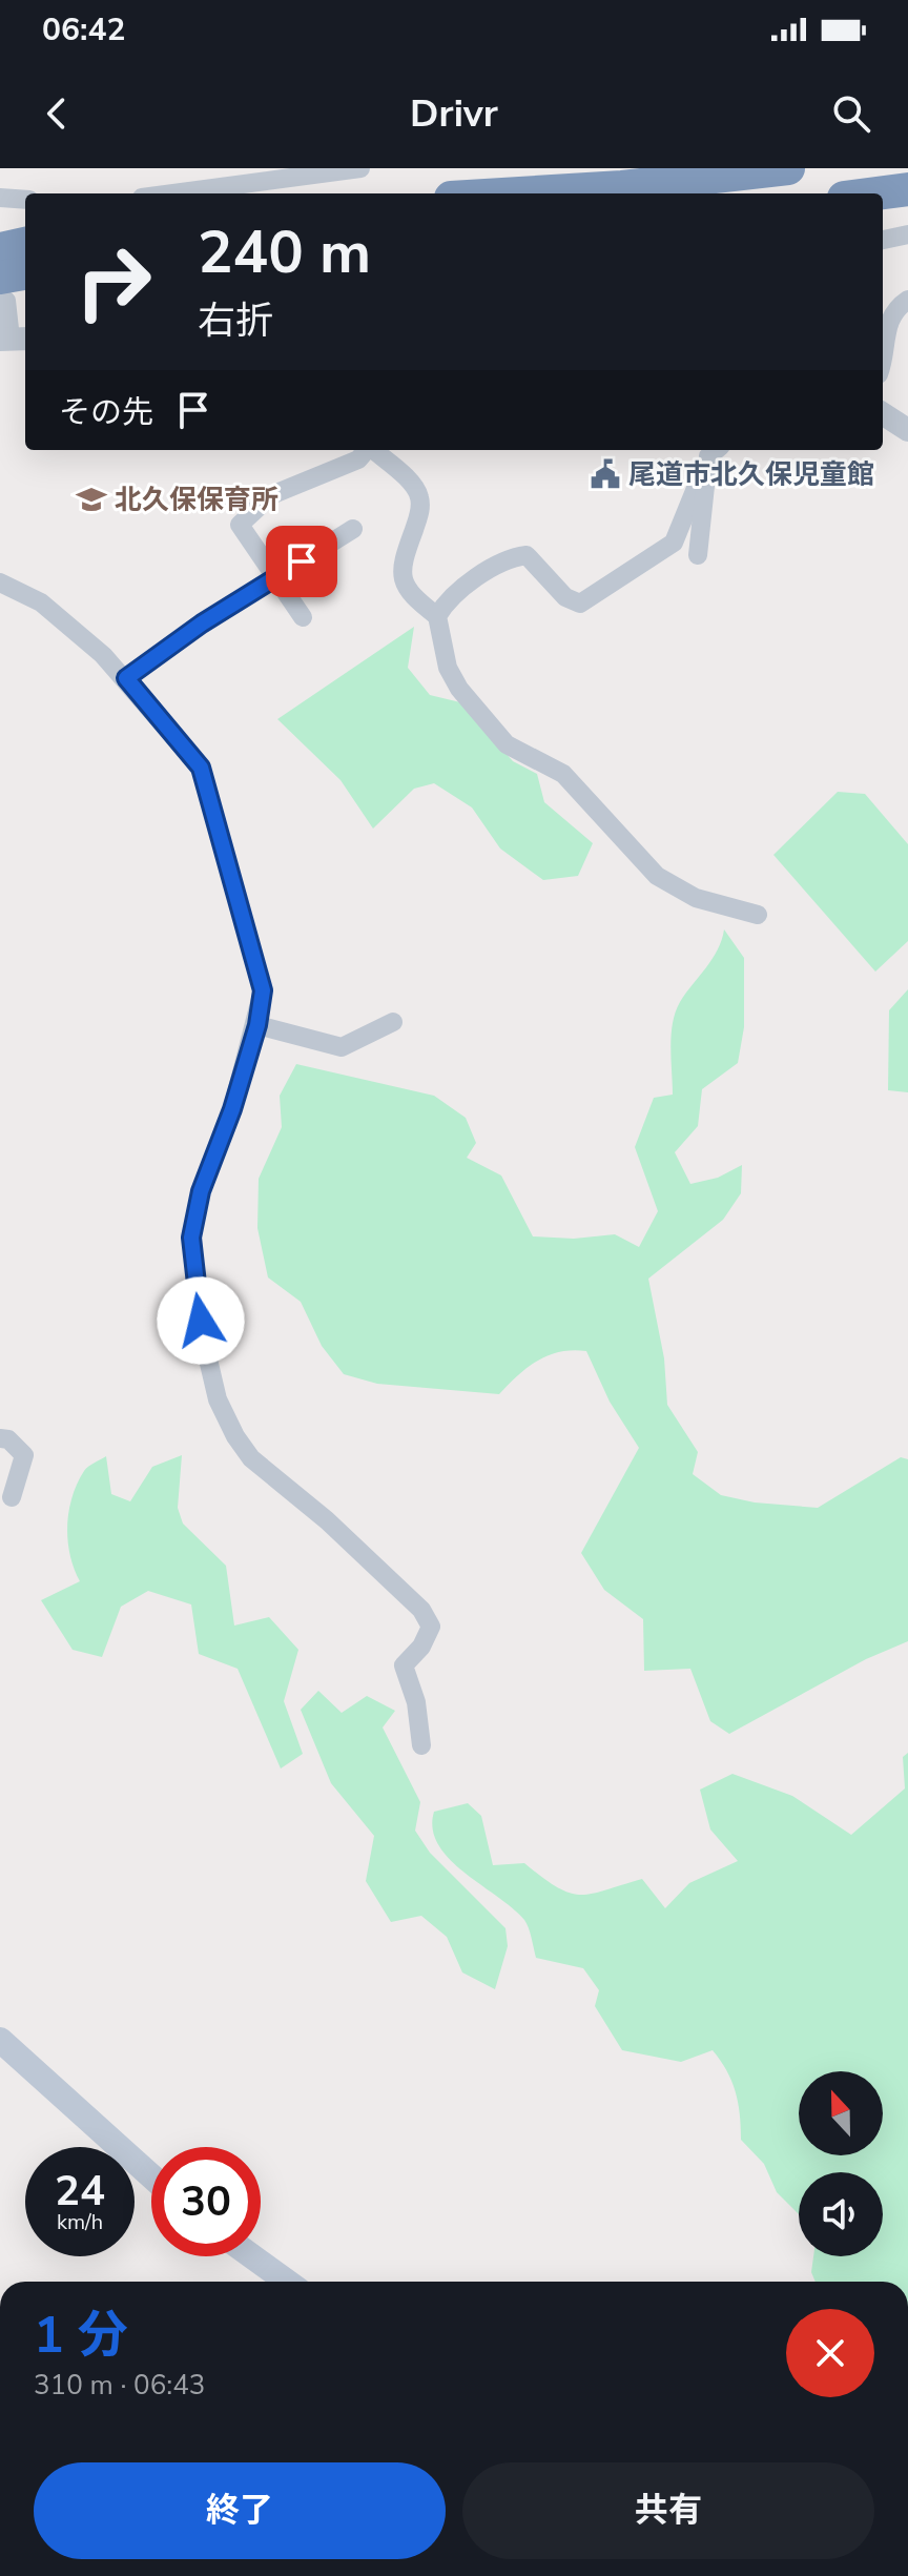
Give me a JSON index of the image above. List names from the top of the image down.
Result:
{
  "places": {
    "public building": ["尾道市北久保児童館"],
    "school or university": ["北久保保育所"]
  },
  "north": "top",
  "page": {
    "status": "06:42",
    "header": "Drivr",
    "turn": ["240 m", "右折"],
    "then": "その先",
    "speed": "24 km/h",
    "limit": "30",
    "heading": ["1 分", "310 m · 06:43"],
    "buttons": ["終了", "共有"]
  }
}
